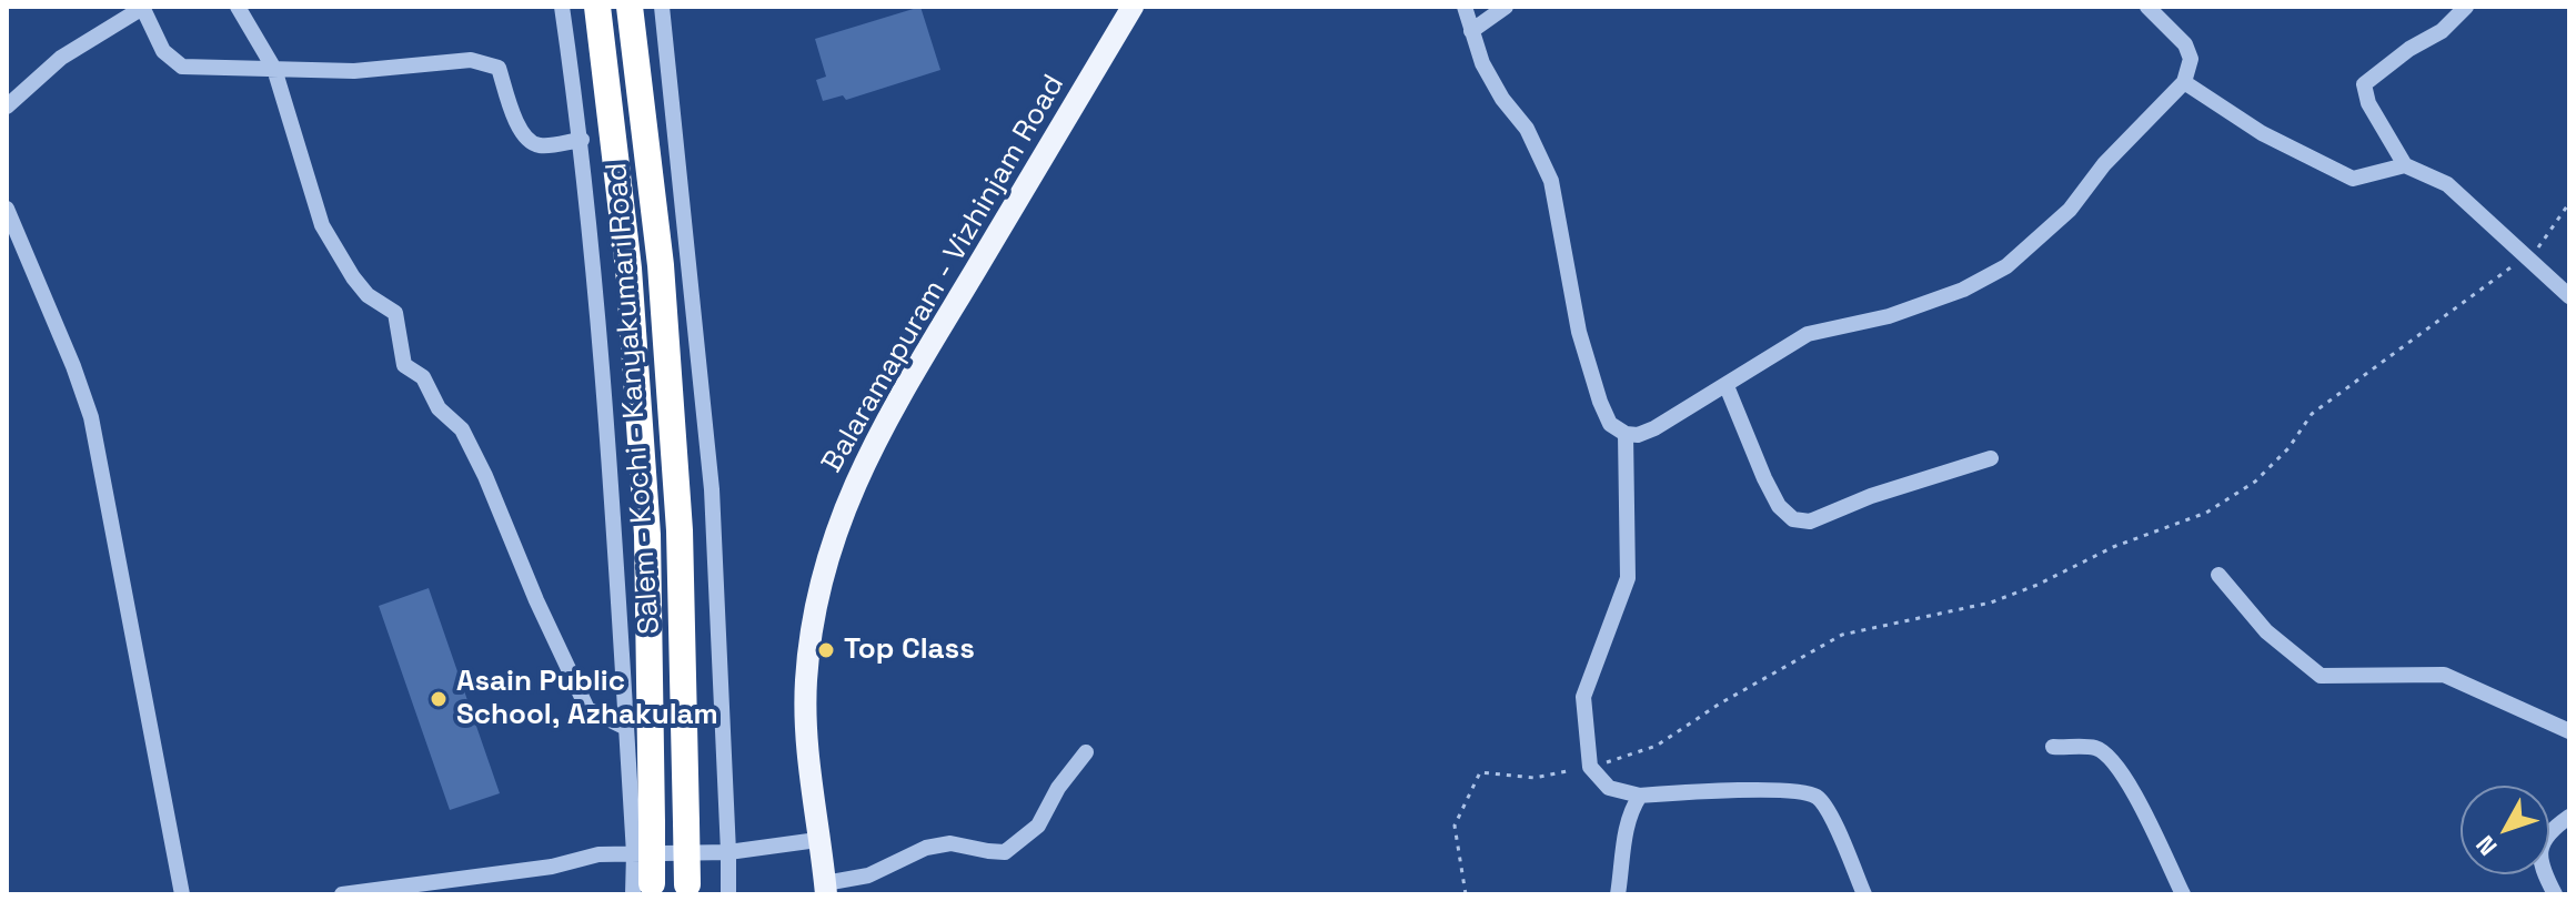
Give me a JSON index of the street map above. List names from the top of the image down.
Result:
{
  "streets": {
    "highway": ["Salem - Kochi - Kanyakumari Road"],
    "main road": ["Balaramapuram - Vizhinjam Road"]
  },
  "places": ["Top Class", "Asain Public School, Azhakulam"],
  "north": "bottom left"
}
